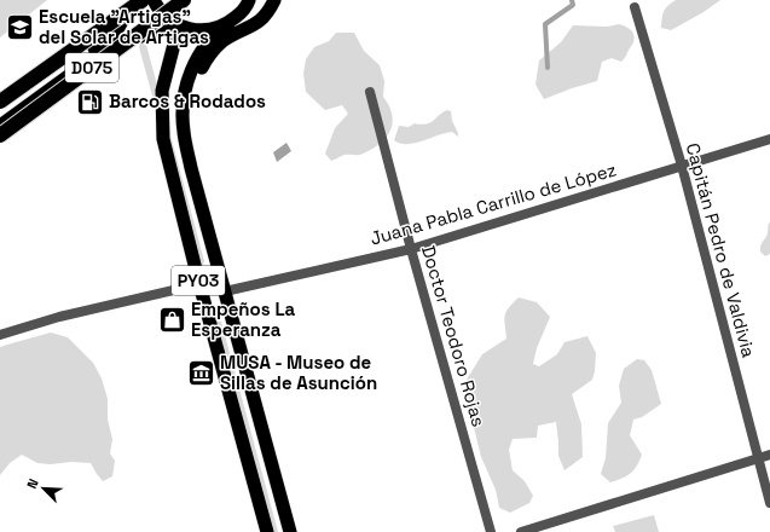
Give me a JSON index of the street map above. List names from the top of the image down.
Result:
{
  "streets": {
    "highway": ["D075", "PY03"],
    "street": ["Juana Pabla Carrillo de López", "Capitán Pedro de Valdivia", "Doctor Teodoro Rojas"]
  },
  "crossings": [
    ["D075", "PY03"],
    ["Juana Pabla Carrillo de López", "Capitán Pedro de Valdivia"],
    ["Juana Pabla Carrillo de López", "PY03"],
    ["Juana Pabla Carrillo de López", "Doctor Teodoro Rojas"]
  ],
  "places": {
    "school or university": ["Escuela \"Artigas\" del Solar de Artigas"],
    "fuel station": ["Barcos & Rodados"],
    "shop": ["Empeños La Esperanza"],
    "museum": ["MUSA - Museo de Sillas de Asunción"]
  },
  "north": "top left"
}
